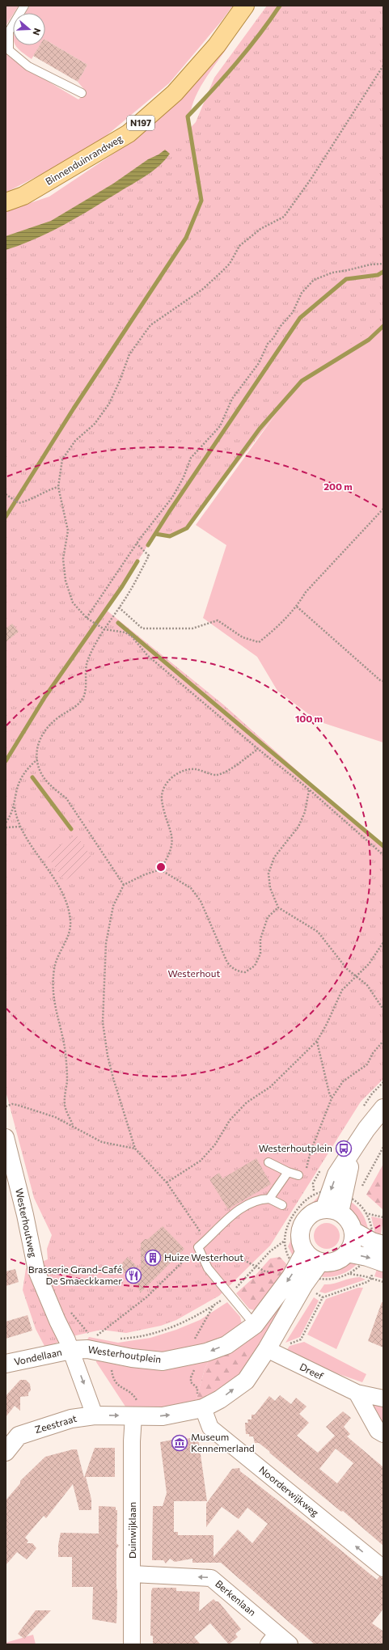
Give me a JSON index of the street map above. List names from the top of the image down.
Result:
{
  "streets": {
    "main road": ["N197", "Binnenduinrandweg"],
    "street": [
      "Westerhoutweg",
      "Westerhoutplein",
      "Vondellaan",
      "Dreef",
      "Zeestraat",
      "Noorderwijkweg",
      "Duinwijklaan",
      "Berkenlaan"
    ]
  },
  "crossings": [
    ["Westerhoutweg", "Westerhoutplein"],
    ["Westerhoutweg", "Vondellaan"],
    ["Westerhoutweg", "Zeestraat"],
    ["Westerhoutplein", "Vondellaan"],
    ["Zeestraat", "Duinwijklaan"],
    ["Duinwijklaan", "Berkenlaan"]
  ],
  "one_way": ["Noorderwijkweg", "Berkenlaan"],
  "parks": ["Westerhout"],
  "places": {
    "bus stop": ["Westerhoutplein"],
    "building": ["Huize Westerhout"],
    "restaurant": ["Brasserie Grand-Café De Smaeckkamer"],
    "museum": ["Museum Kennemerland"]
  },
  "north": "right",
  "rings": ["200 m", "100 m"]
}
